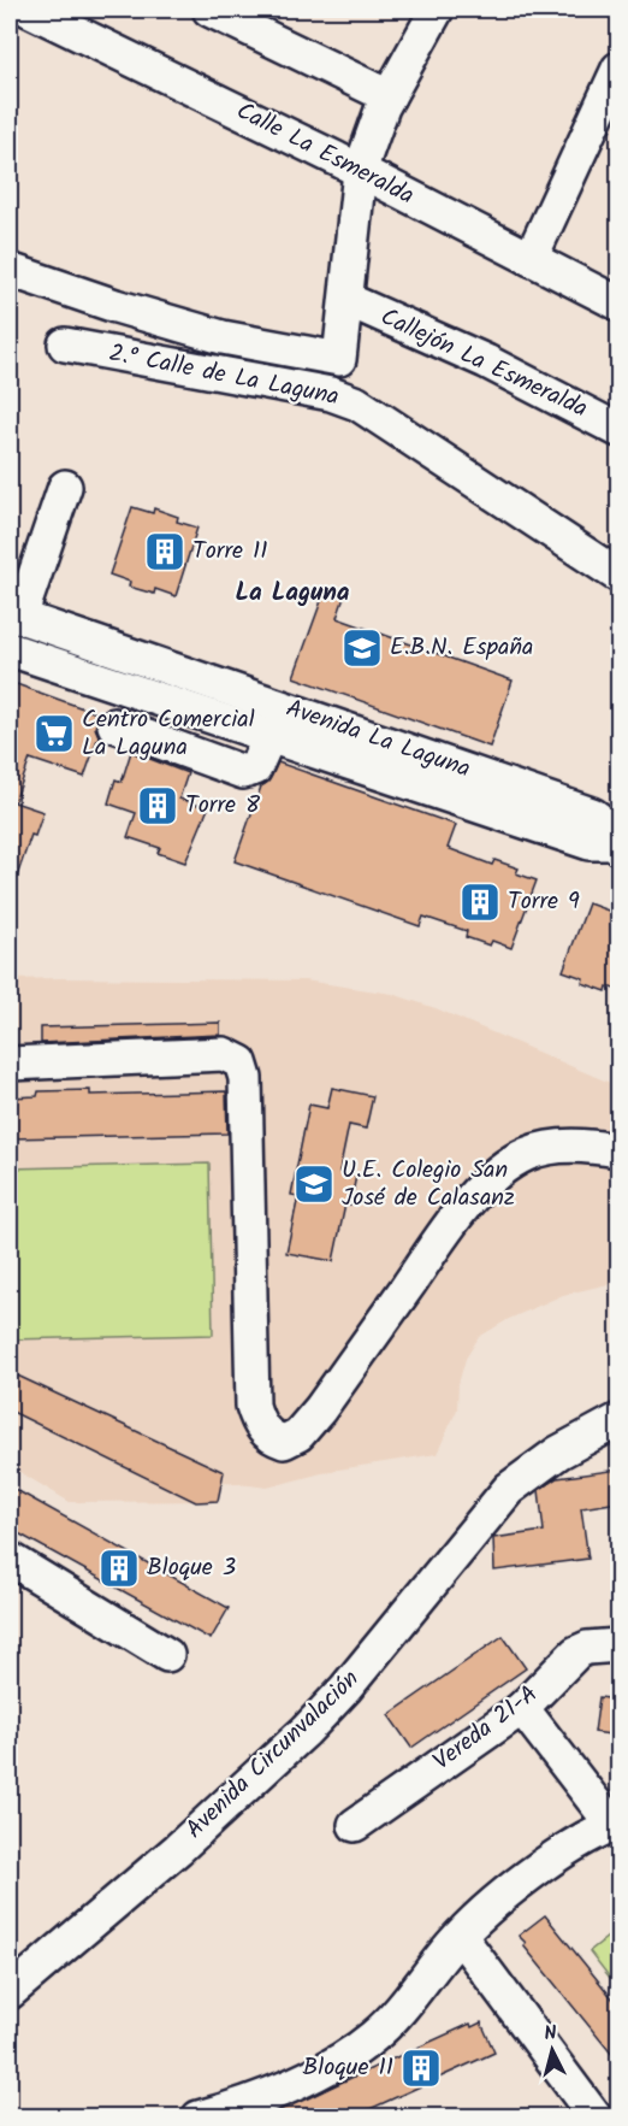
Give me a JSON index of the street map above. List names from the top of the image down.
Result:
{
  "streets": {
    "street": [
      "Calle La Esmeralda",
      "Callejón La Esmeralda",
      "2.° Calle de La Laguna",
      "Avenida La Laguna",
      "Vereda 21-A",
      "Avenida Circunvalación"
    ]
  },
  "crossings": [
    ["Callejón La Esmeralda", "2.° Calle de La Laguna"]
  ],
  "districts": ["La Laguna"],
  "places": {
    "building": [
      "Torre 11",
      "Torre 8",
      "Torre 9",
      "Bloque 3",
      "Bloque 11"
    ],
    "school or university": ["E.B.N. España", "U.E. Colegio San José de Calasanz"],
    "supermarket": ["Centro Comercial La Laguna"]
  },
  "north": "top"
}
